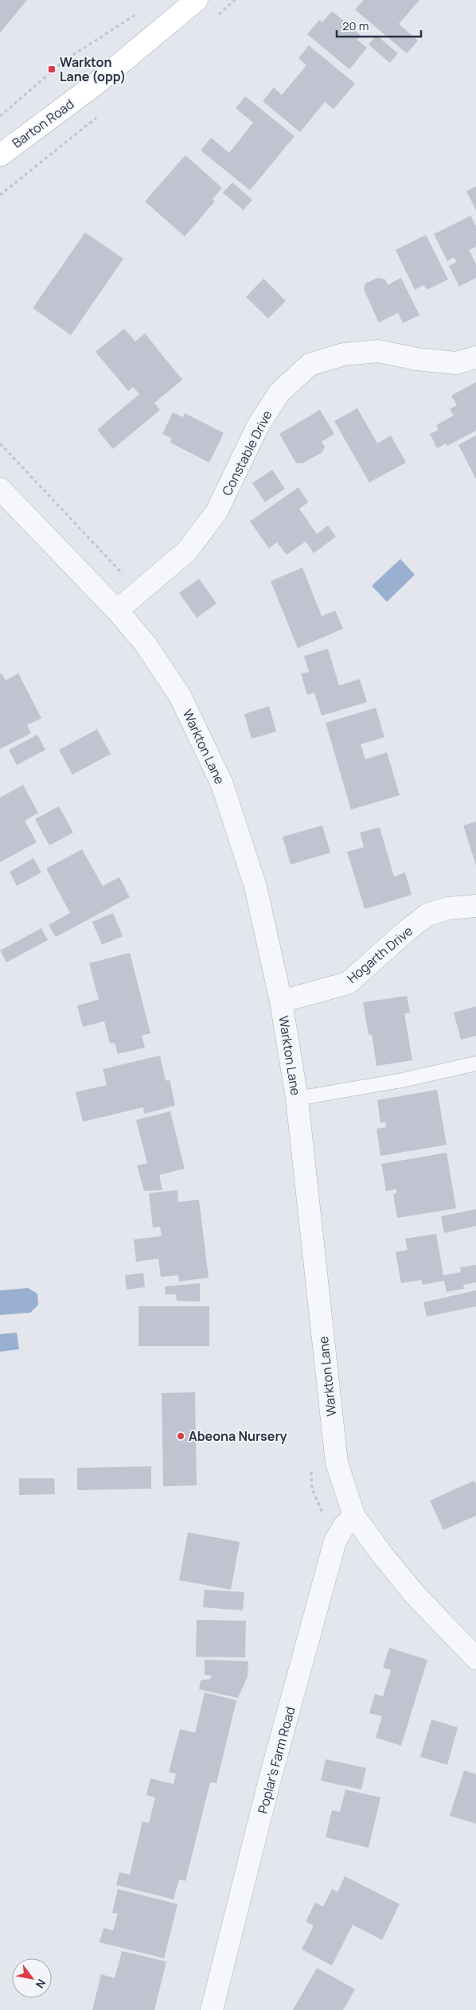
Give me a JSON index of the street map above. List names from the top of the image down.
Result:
{
  "streets": {
    "main road": ["Barton Road"],
    "street": [
      "Constable Drive",
      "Warkton Lane",
      "Hogarth Drive",
      "Poplar's Farm Road"
    ]
  },
  "crossings": [
    ["Constable Drive", "Warkton Lane"],
    ["Warkton Lane", "Hogarth Drive"],
    ["Warkton Lane", "Poplar's Farm Road"]
  ],
  "places": {
    "transit": ["Warkton Lane (opp)"],
    "other": ["Abeona Nursery"]
  },
  "scale_bar": "20 m",
  "north": "bottom right"
}
